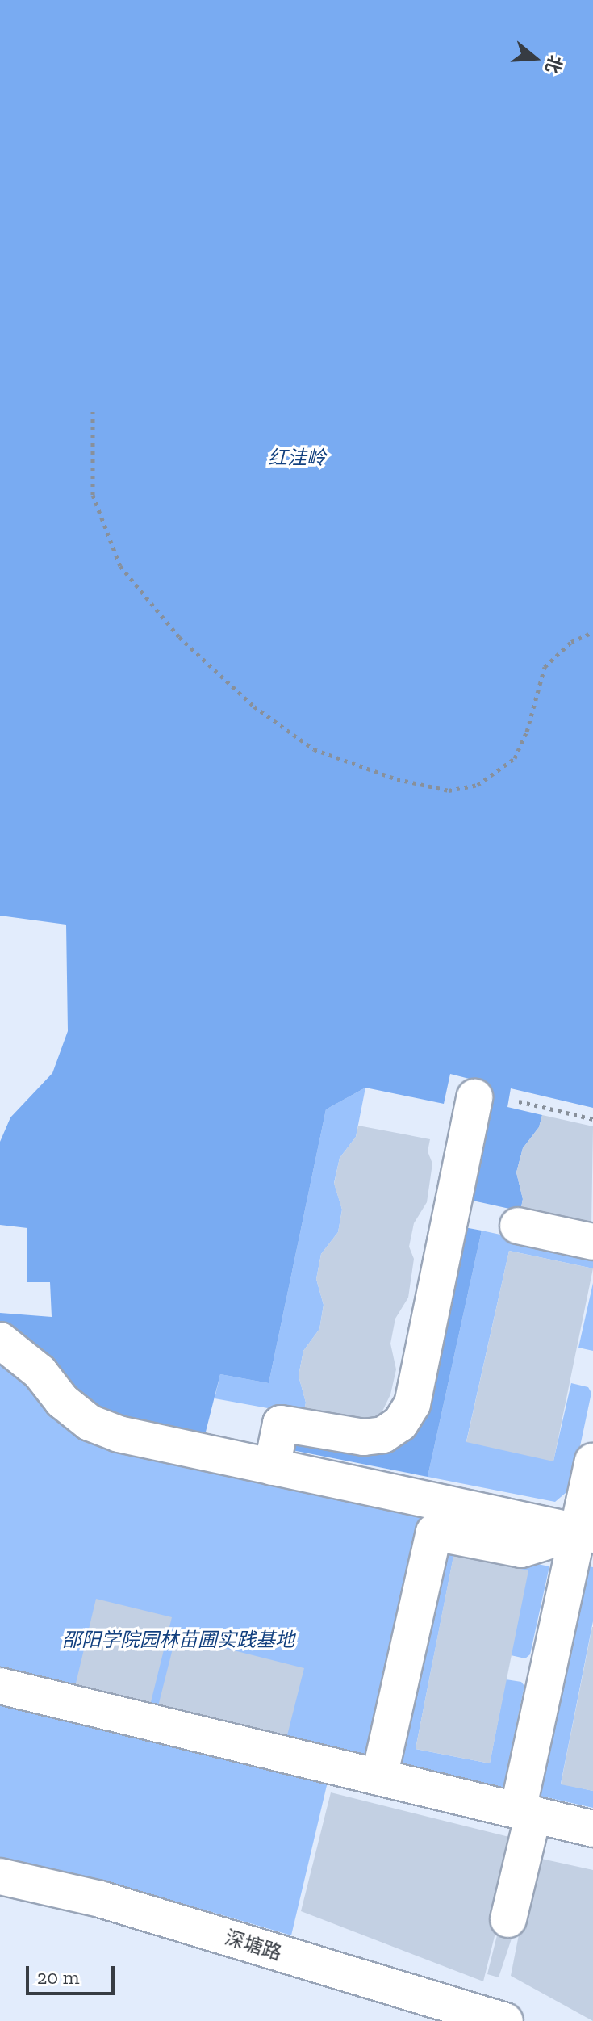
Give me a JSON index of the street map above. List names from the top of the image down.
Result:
{
  "streets": {
    "street": ["深塘路"]
  },
  "parks": ["红洼岭", "邵阳学院园林苗圃实践基地"],
  "scale_bar": "20 m",
  "north": "right"
}
